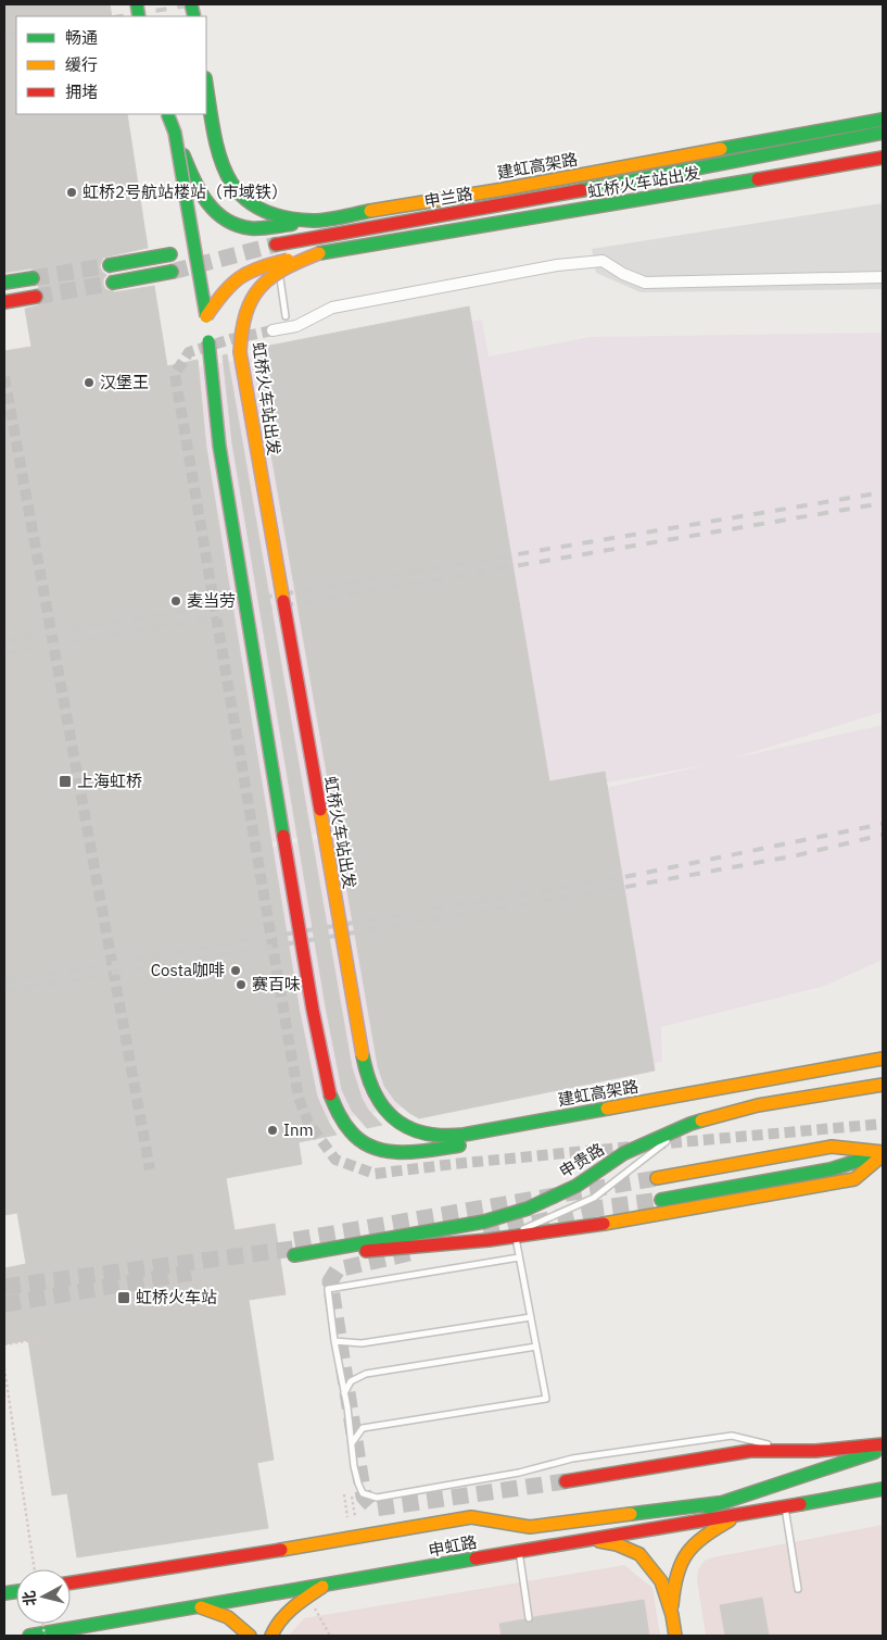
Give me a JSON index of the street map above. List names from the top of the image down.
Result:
{
  "streets": {
    "main road": [
      "建虹高架路",
      "虹桥火车站出发",
      "申兰路",
      "申贵路",
      "申虹路"
    ]
  },
  "crossings": [
    ["建虹高架路", "虹桥火车站出发"]
  ],
  "places": {
    "other": [
      "虹桥2号航站楼站（市域铁）",
      "汉堡王",
      "麦当劳",
      "Costa咖啡",
      "赛百味",
      "Inm"
    ],
    "transit": ["上海虹桥", "虹桥火车站"]
  },
  "legend": ["畅通", "缓行", "拥堵"],
  "north": "left"
}
